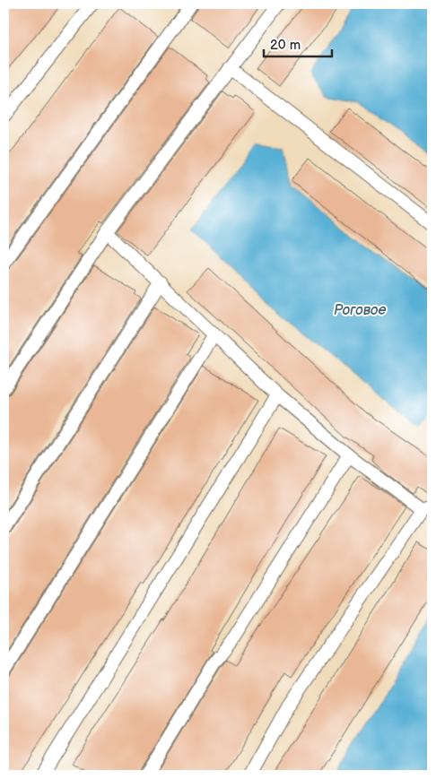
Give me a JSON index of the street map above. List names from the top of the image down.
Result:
{
  "water": ["Роговое"],
  "scale_bar": "20 m"
}
